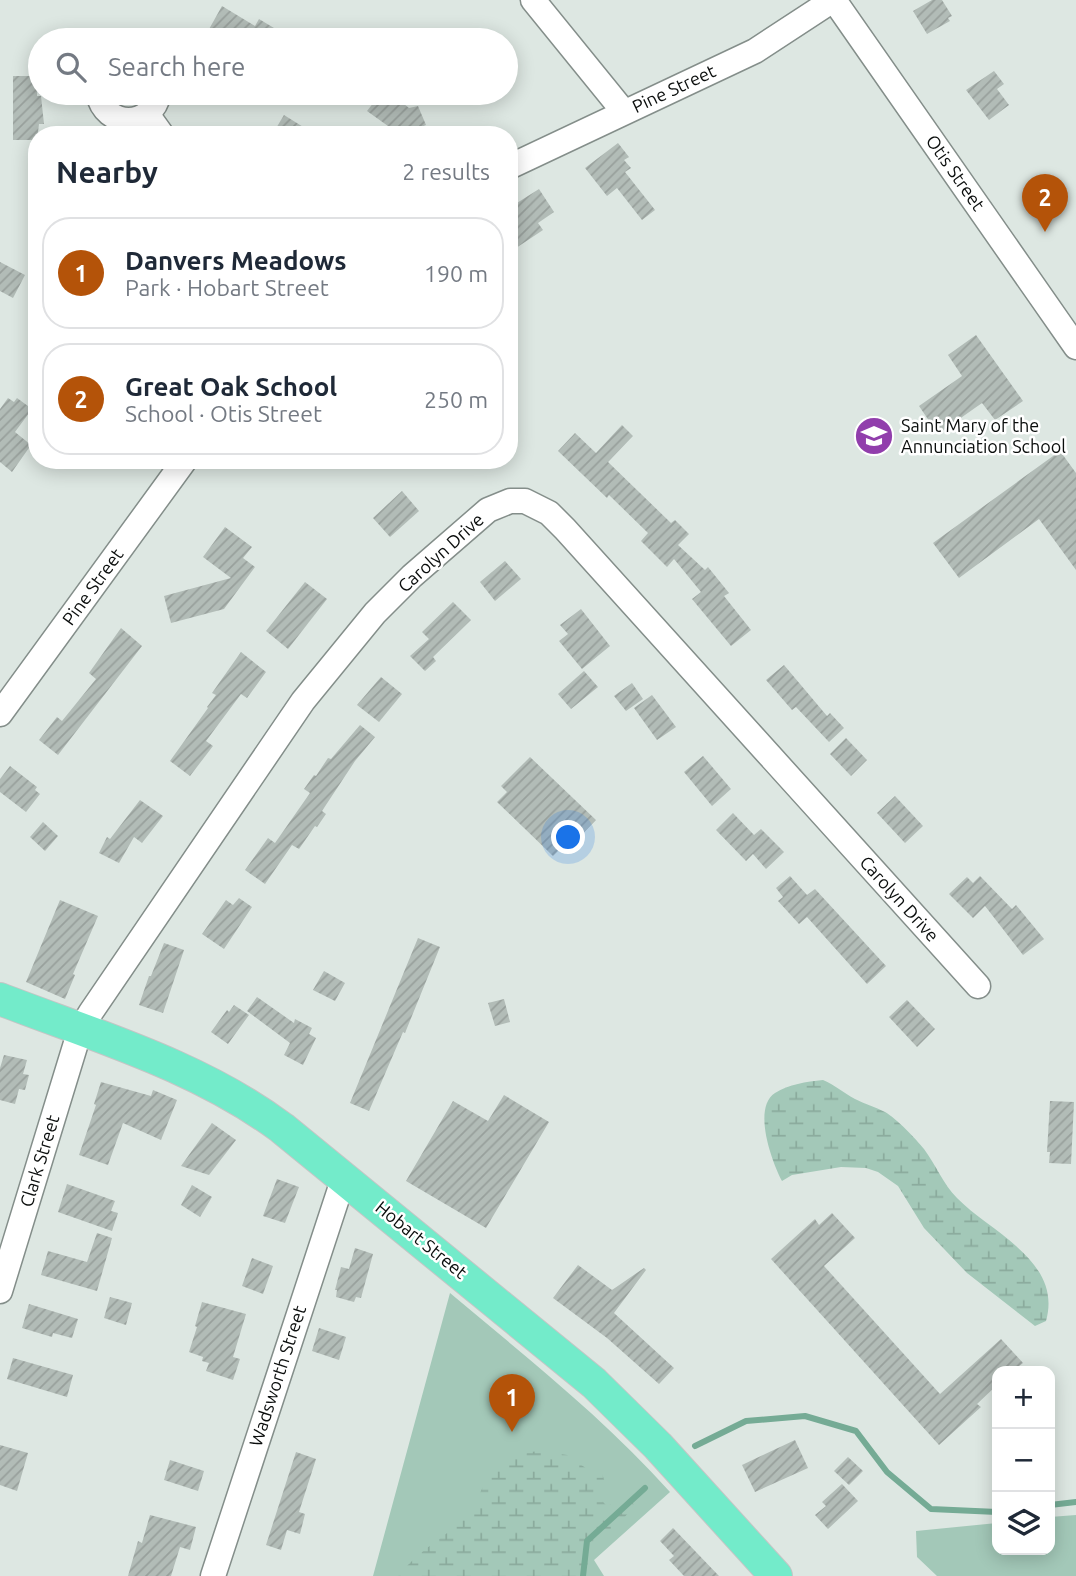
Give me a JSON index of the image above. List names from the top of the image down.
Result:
{
  "streets": {
    "main road": ["Hobart Street"],
    "street": [
      "Pine Street",
      "Otis Street",
      "Carolyn Drive",
      "Clark Street",
      "Wadsworth Street"
    ]
  },
  "crossings": [
    ["Pine Street", "Otis Street"],
    ["Carolyn Drive", "Clark Street"],
    ["Carolyn Drive", "Hobart Street"],
    ["Clark Street", "Hobart Street"],
    ["Hobart Street", "Wadsworth Street"]
  ],
  "places": {
    "school or university": ["Saint Mary of the Annunciation School"]
  },
  "page": {
    "search": "Search here",
    "heading": ["Nearby", "2 results"],
    "pins": ["2", "1"],
    "list": [
      {
        "mark": "1",
        "name": "Danvers Meadows",
        "note": "Park · Hobart Street",
        "value": "190 m"
      },
      {
        "mark": "2",
        "name": "Great Oak School",
        "note": "School · Otis Street",
        "value": "250 m"
      }
    ],
    "map_buttons": ["+", "−"]
  }
}
